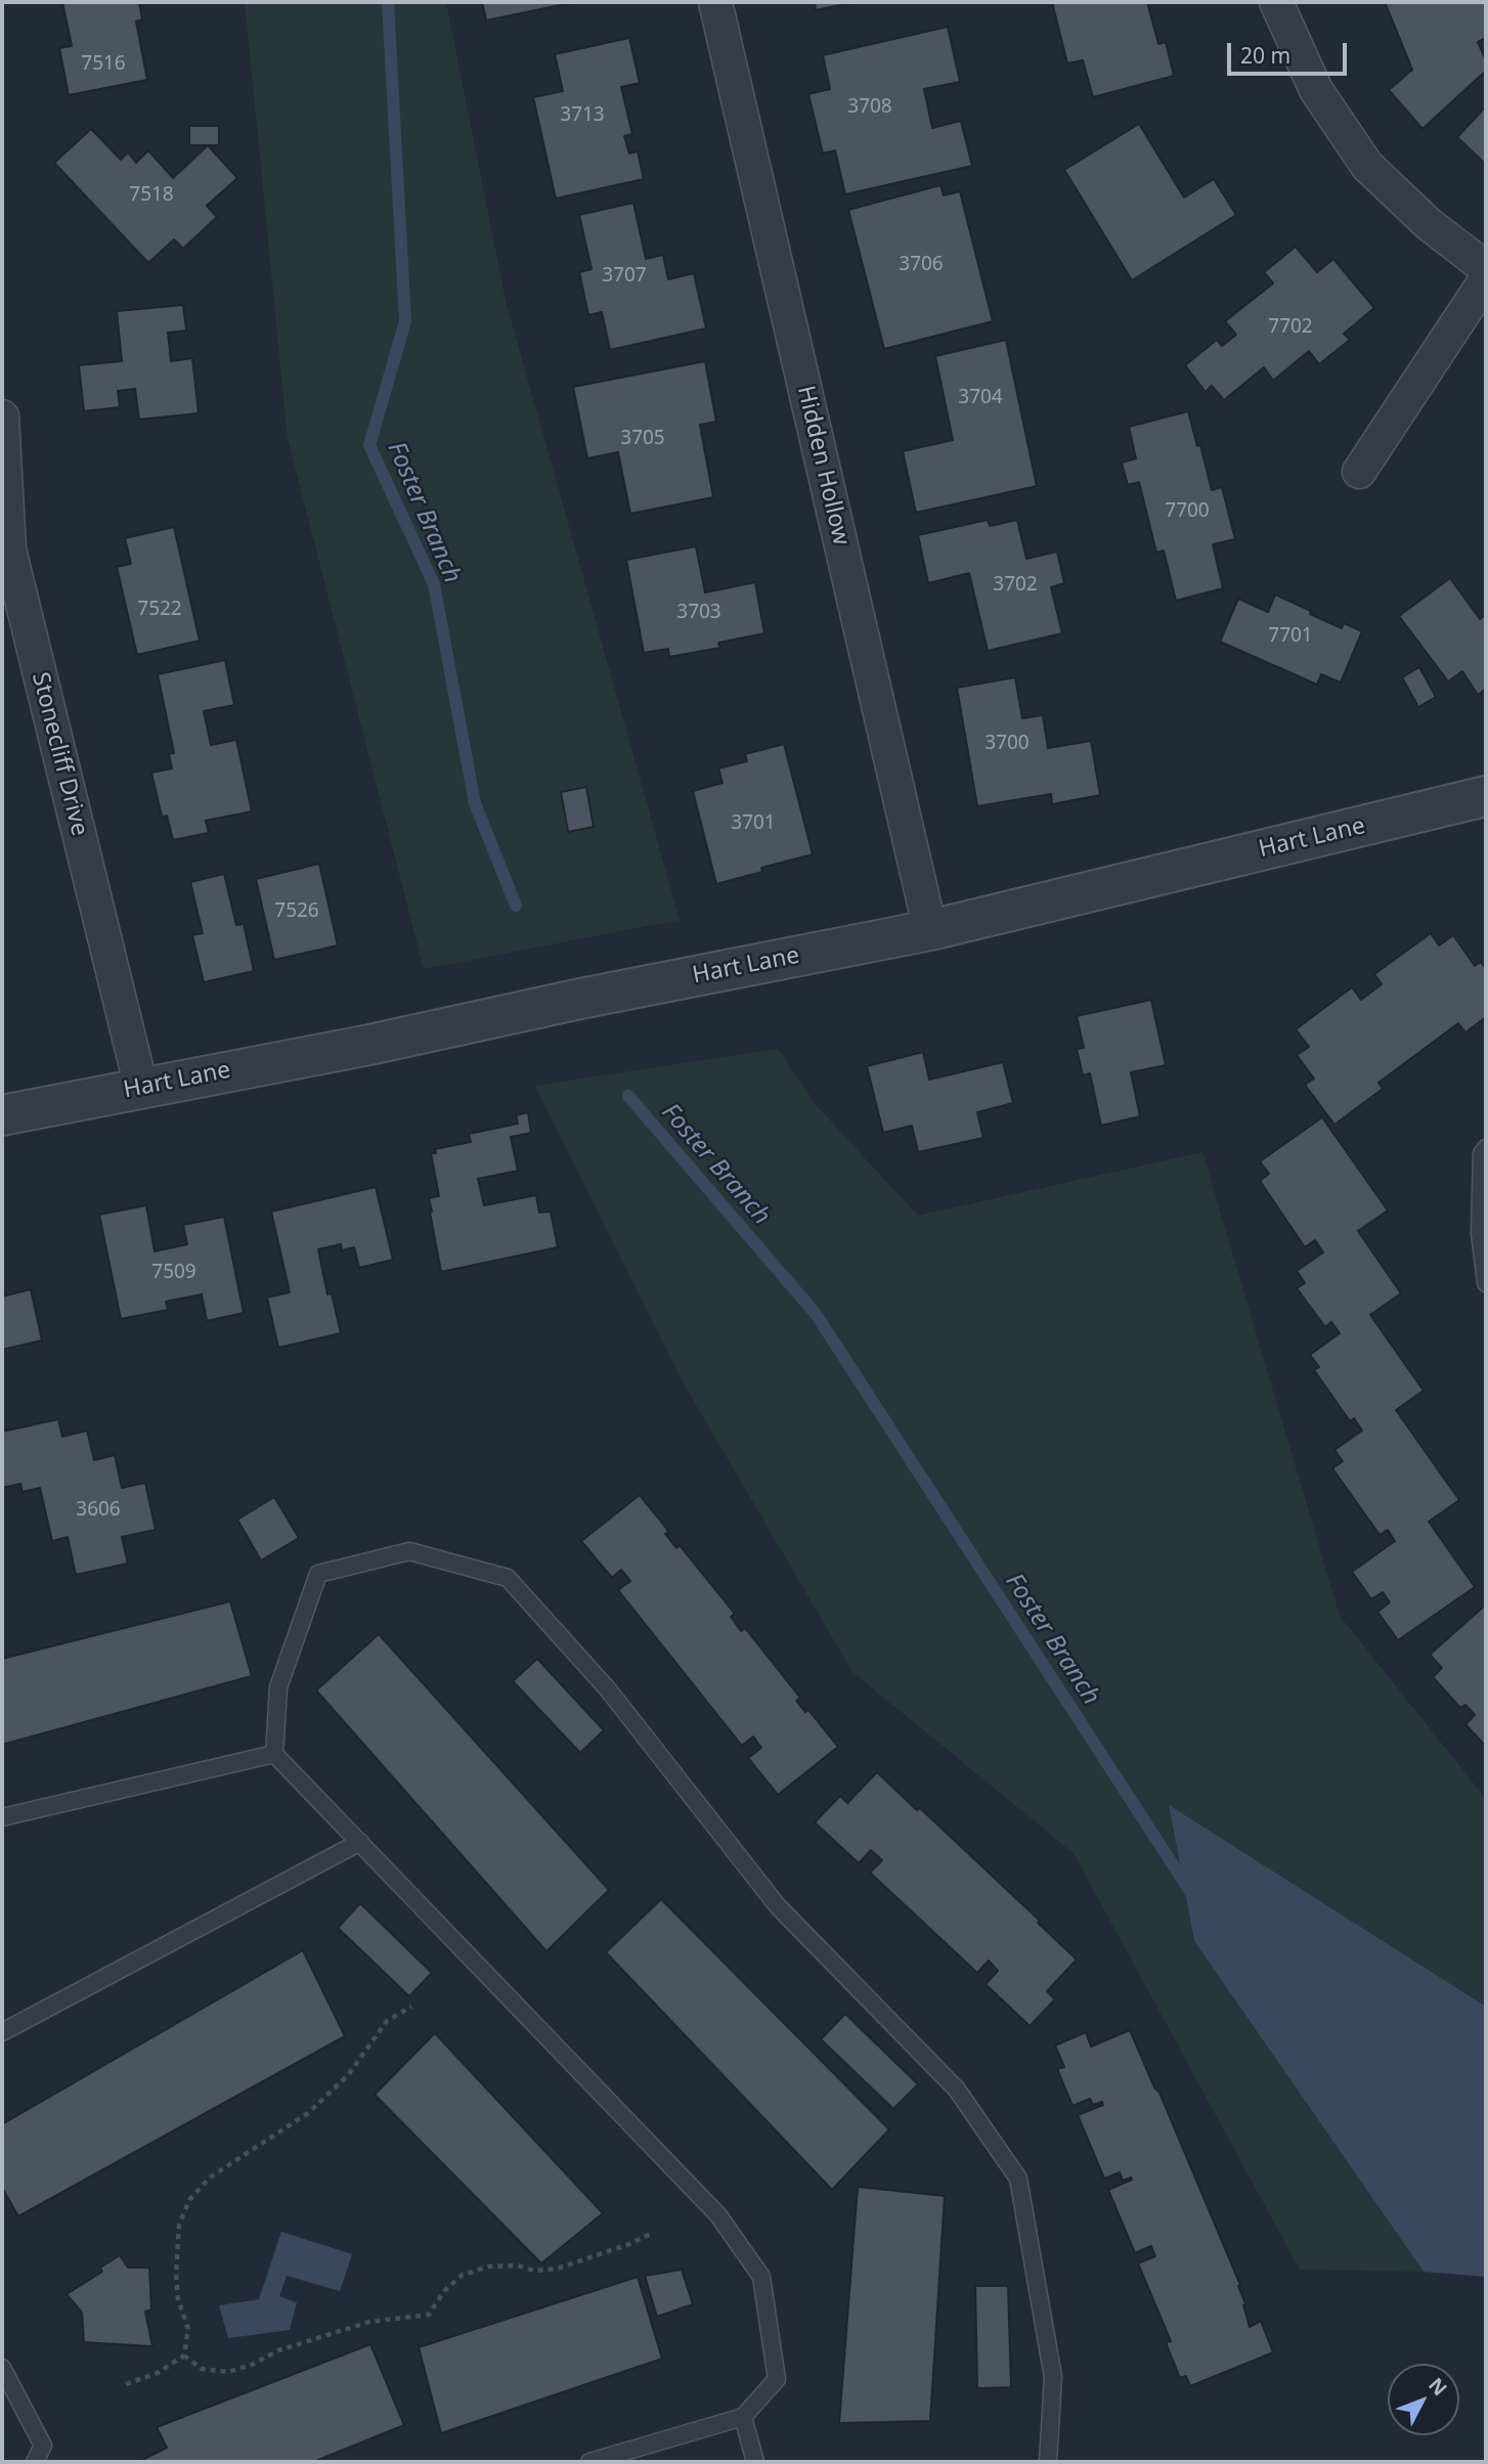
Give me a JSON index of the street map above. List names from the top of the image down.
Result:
{
  "streets": {
    "street": ["Hidden Hollow", "Stonecliff Drive", "Hart Lane"]
  },
  "crossings": [
    ["Hidden Hollow", "Hart Lane"],
    ["Stonecliff Drive", "Hart Lane"]
  ],
  "water": ["Foster Branch"],
  "house_numbers": [
    "7516",
    "3708",
    "3713",
    "7518",
    "3706",
    "3707",
    "7702",
    "3704",
    "3705",
    "7700",
    "3702",
    "7522",
    "3703",
    "7701",
    "3700",
    "3701",
    "7526",
    "7509",
    "3606"
  ],
  "scale_bar": "20 m",
  "north": "top right"
}
